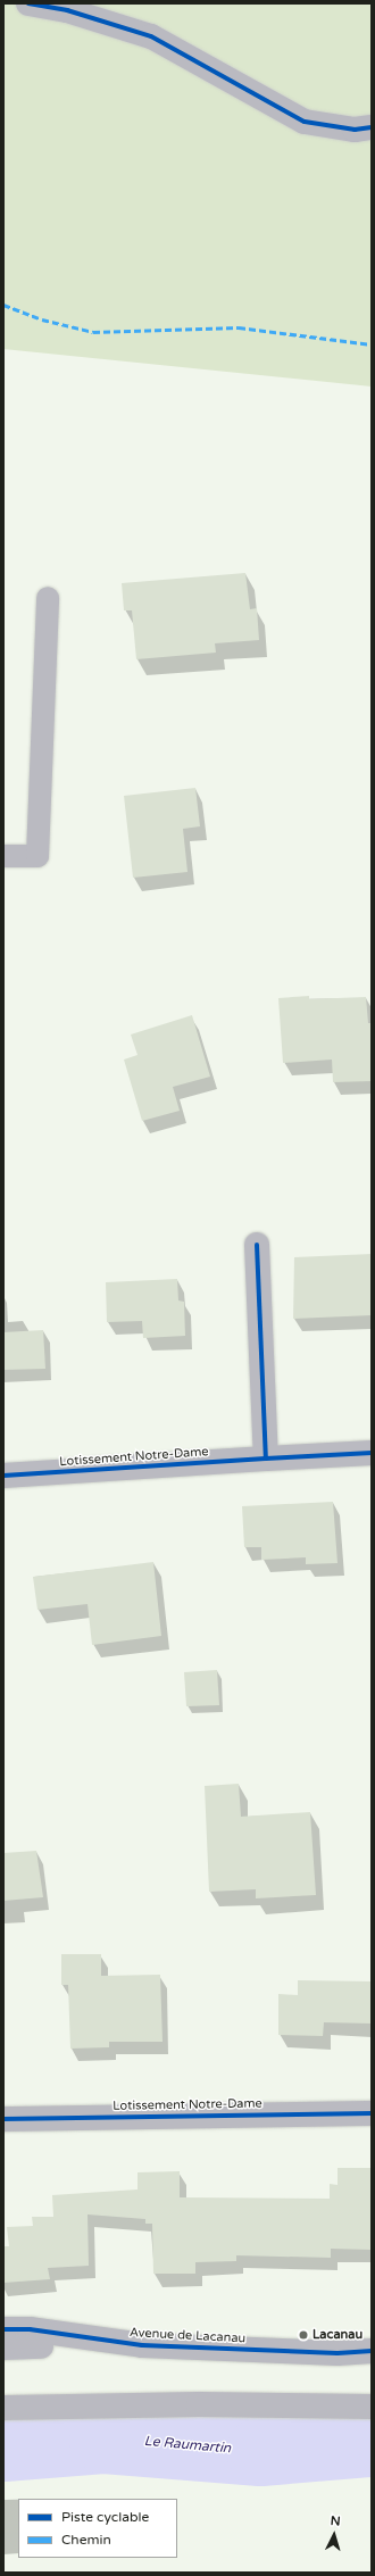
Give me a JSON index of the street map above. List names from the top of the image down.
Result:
{
  "streets": {
    "street": ["Lotissement Notre-Dame", "Avenue de Lacanau"]
  },
  "water": ["Le Raumartin"],
  "places": ["Lacanau"],
  "legend": ["Piste cyclable", "Chemin"],
  "north": "top"
}
